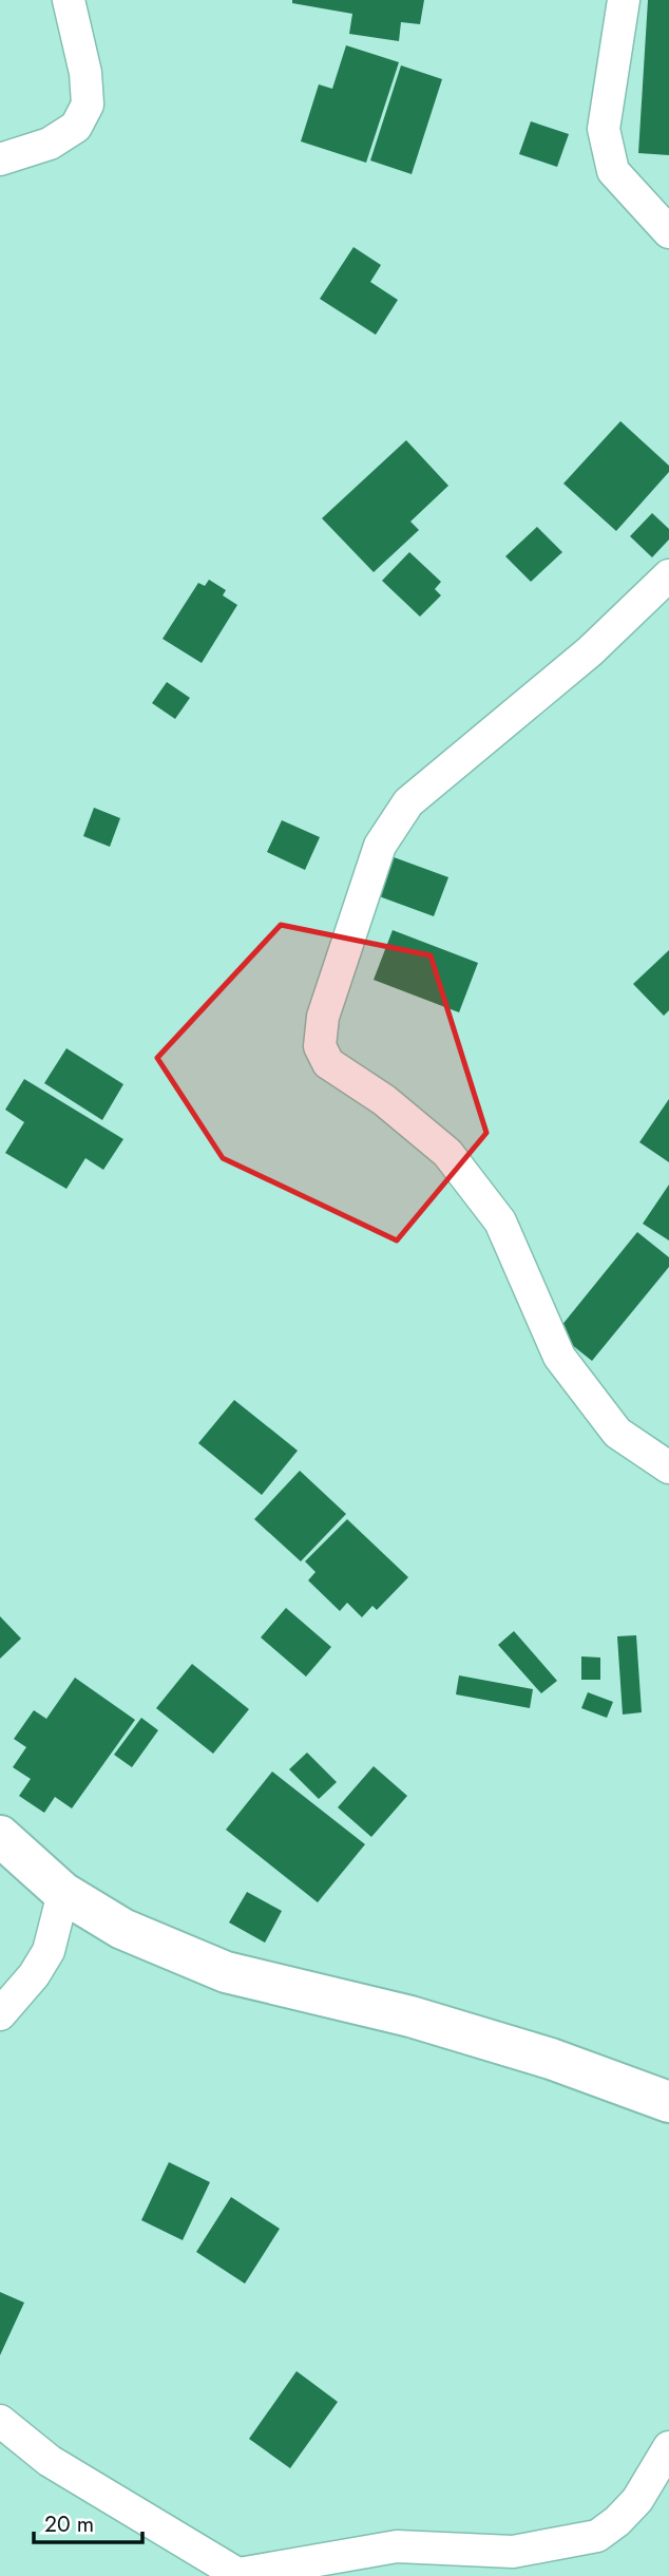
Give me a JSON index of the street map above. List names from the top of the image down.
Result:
{
  "scale_bar": "20 m"
}
